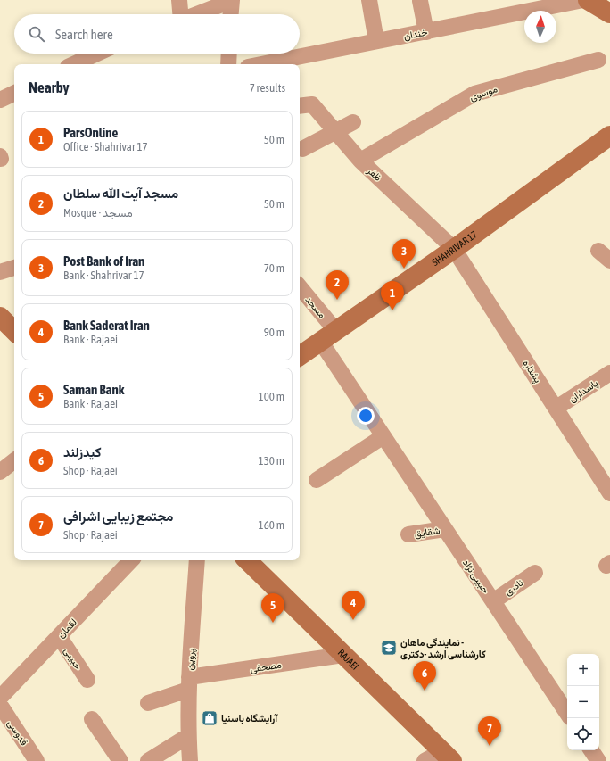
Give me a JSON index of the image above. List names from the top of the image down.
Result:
{
  "streets": {
    "street": [
      "خندان",
      "موسوی",
      "ظفر",
      "SHAHRIVAR 17",
      "مسجد",
      "پشتاره",
      "پاسداران",
      "شقایق",
      "حبیبی نژاد",
      "نادری",
      "لقمان",
      "حبیبی",
      "پروین",
      "RAJAEI",
      "مصحفی",
      "قدوسی"
    ]
  },
  "crossings": [
    ["موسوی", "ظفر"],
    ["ظفر", "SHAHRIVAR 17"],
    ["ظفر", "پشتاره"],
    ["SHAHRIVAR 17", "مسجد"],
    ["SHAHRIVAR 17", "پشتاره"],
    ["SHAHRIVAR 17", "حبیبی نژاد"],
    ["مسجد", "حبیبی نژاد"],
    ["پشتاره", "پاسداران"],
    ["شقایق", "حبیبی نژاد"],
    ["حبیبی نژاد", "نادری"],
    ["لقمان", "حبیبی"],
    ["پروین", "مصحفی"],
    ["RAJAEI", "مصحفی"]
  ],
  "places": {
    "school or university": ["نمایندگی ماهان - کارشناسی ارشد -دکتری"],
    "shop": ["آرایشگاه باسنیا"]
  },
  "north": "top",
  "page": {
    "search": "Search here",
    "heading": ["Nearby", "7 results"],
    "list": [
      {
        "mark": "1",
        "name": "ParsOnline",
        "note": "Office · Shahrivar 17",
        "value": "50 m"
      },
      {
        "mark": "2",
        "name": "مسجد آیت الله سلطان",
        "note": "Mosque · مسجد",
        "value": "50 m"
      },
      {
        "mark": "3",
        "name": "Post Bank of Iran",
        "note": "Bank · Shahrivar 17",
        "value": "70 m"
      },
      {
        "mark": "4",
        "name": "Bank Saderat Iran",
        "note": "Bank · Rajaei",
        "value": "90 m"
      },
      {
        "mark": "5",
        "name": "Saman Bank",
        "note": "Bank · Rajaei",
        "value": "100 m"
      },
      {
        "mark": "6",
        "name": "کیدزلند",
        "note": "Shop · Rajaei",
        "value": "130 m"
      },
      {
        "mark": "7",
        "name": "مجتمع زیبایی اشرافی",
        "note": "Shop · Rajaei",
        "value": "160 m"
      }
    ],
    "pins": [
      "3",
      "2",
      "1",
      "4",
      "5",
      "6",
      "7"
    ],
    "map_buttons": ["+", "−"]
  }
}
